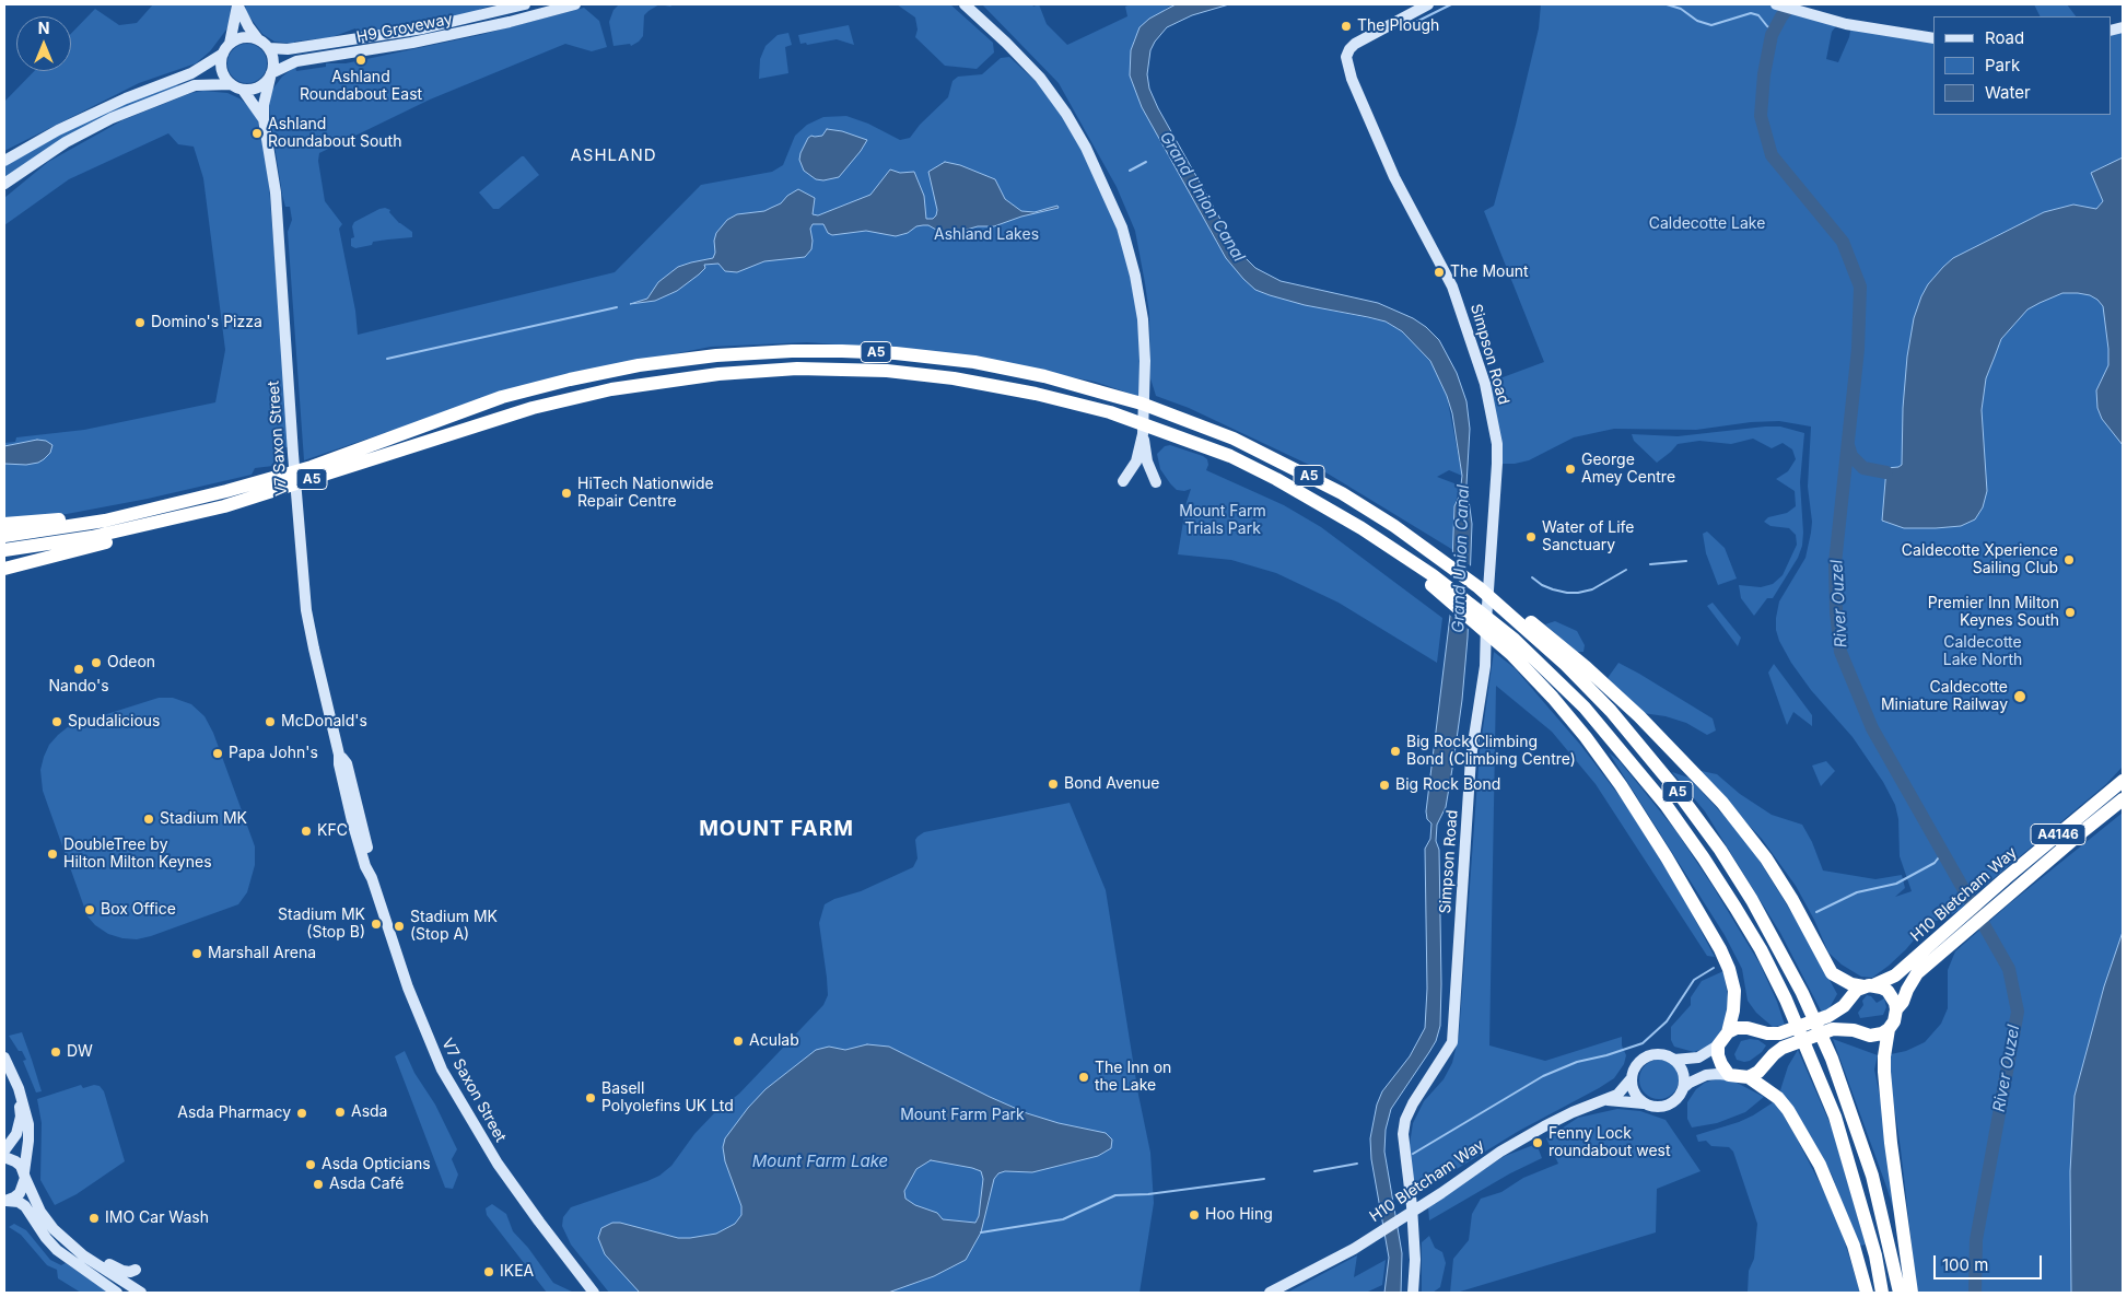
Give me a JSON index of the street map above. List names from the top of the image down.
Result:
{
  "streets": {
    "highway": ["A5", "A4146", "H10 Bletcham Way"],
    "street": ["H9 Groveway", "Simpson Road", "V7 Saxon Street"]
  },
  "crossings": [
    ["H9 Groveway", "V7 Saxon Street"]
  ],
  "districts": ["ASHLAND", "MOUNT FARM"],
  "water": ["Grand Union Canal", "River Ouzel", "Mount Farm Lake"],
  "parks": [
    "Caldecotte Lake",
    "Ashland Lakes",
    "Mount Farm Trials Park",
    "Caldecotte Lake North",
    "Mount Farm Park"
  ],
  "places": [
    "The Plough",
    "Ashland Roundabout East",
    "Ashland Roundabout South",
    "The Mount",
    "Domino's Pizza",
    "George Amey Centre",
    "HiTech Nationwide Repair Centre",
    "Water of Life Sanctuary",
    "Caldecotte Xperience Sailing Club",
    "Premier Inn Milton Keynes South",
    "Odeon",
    "Nando's",
    "Caldecotte Miniature Railway",
    "Spudalicious",
    "McDonald's",
    "Big Rock Climbing Bond (Climbing Centre)",
    "Papa John's",
    "Bond Avenue",
    "Big Rock Bond",
    "Stadium MK",
    "KFC",
    "DoubleTree by Hilton Milton Keynes",
    "Box Office",
    "Stadium MK (Stop B)",
    "Stadium MK (Stop A)",
    "Marshall Arena",
    "Aculab",
    "DW",
    "The Inn on the Lake",
    "Basell Polyolefins UK Ltd",
    "Asda",
    "Asda Pharmacy",
    "Fenny Lock roundabout west",
    "Asda Opticians",
    "Asda Café",
    "Hoo Hing",
    "IMO Car Wash",
    "IKEA"
  ],
  "legend": ["Road", "Park", "Water"],
  "scale_bar": "100 m",
  "north": "top"
}
